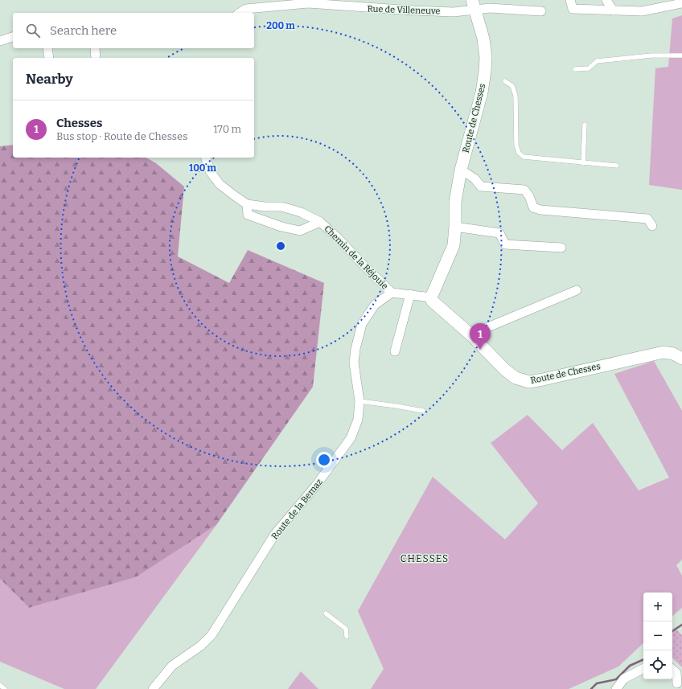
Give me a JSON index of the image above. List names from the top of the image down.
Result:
{
  "streets": {
    "main road": ["Route de Chesses"],
    "street": ["Rue de Villeneuve", "Chemin de la Réjouie", "Route de la Bemaz"]
  },
  "crossings": [
    ["Rue de Villeneuve", "Route de Chesses"],
    ["Chemin de la Réjouie", "Route de la Bemaz"]
  ],
  "districts": ["CHESSES"],
  "page": {
    "search": "Search here",
    "heading": "Nearby",
    "list": [
      {
        "mark": "1",
        "name": "Chesses",
        "note": "Bus stop · Route de Chesses",
        "value": "170 m"
      }
    ],
    "pins": "1",
    "map_buttons": ["+", "−"]
  },
  "rings": ["200 m", "100 m"]
}
